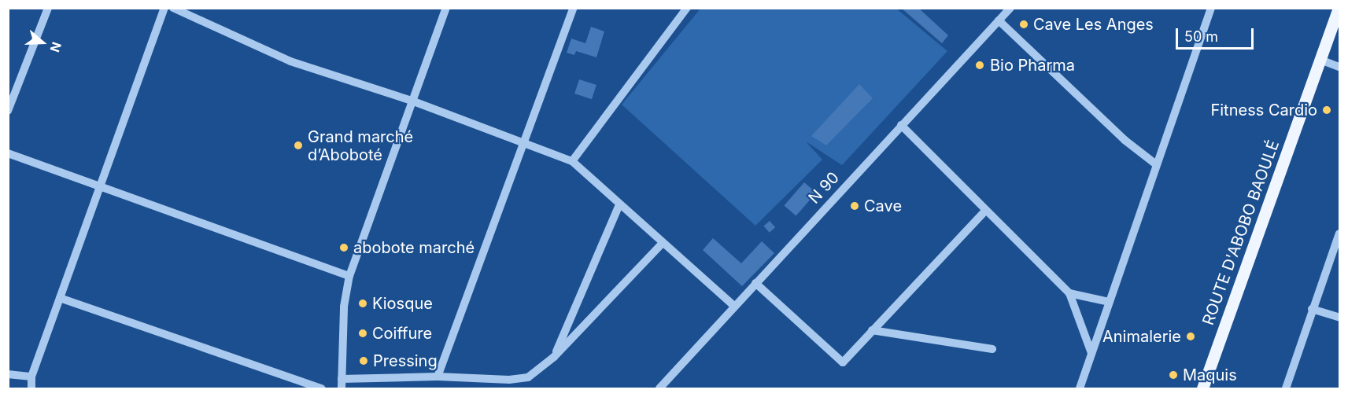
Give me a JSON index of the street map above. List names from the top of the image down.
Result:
{
  "streets": {
    "main road": ["ROUTE D'ABOBO BAOULÉ"],
    "street": ["N 90"]
  },
  "places": [
    "Cave Les Anges",
    "Bio Pharma",
    "Fitness Cardio",
    "Grand marché d’Aboboté",
    "Cave",
    "abobote marché",
    "Kiosque",
    "Coiffure",
    "Animalerie",
    "Pressing",
    "Maquis"
  ],
  "scale_bar": "50 m",
  "north": "right"
}
